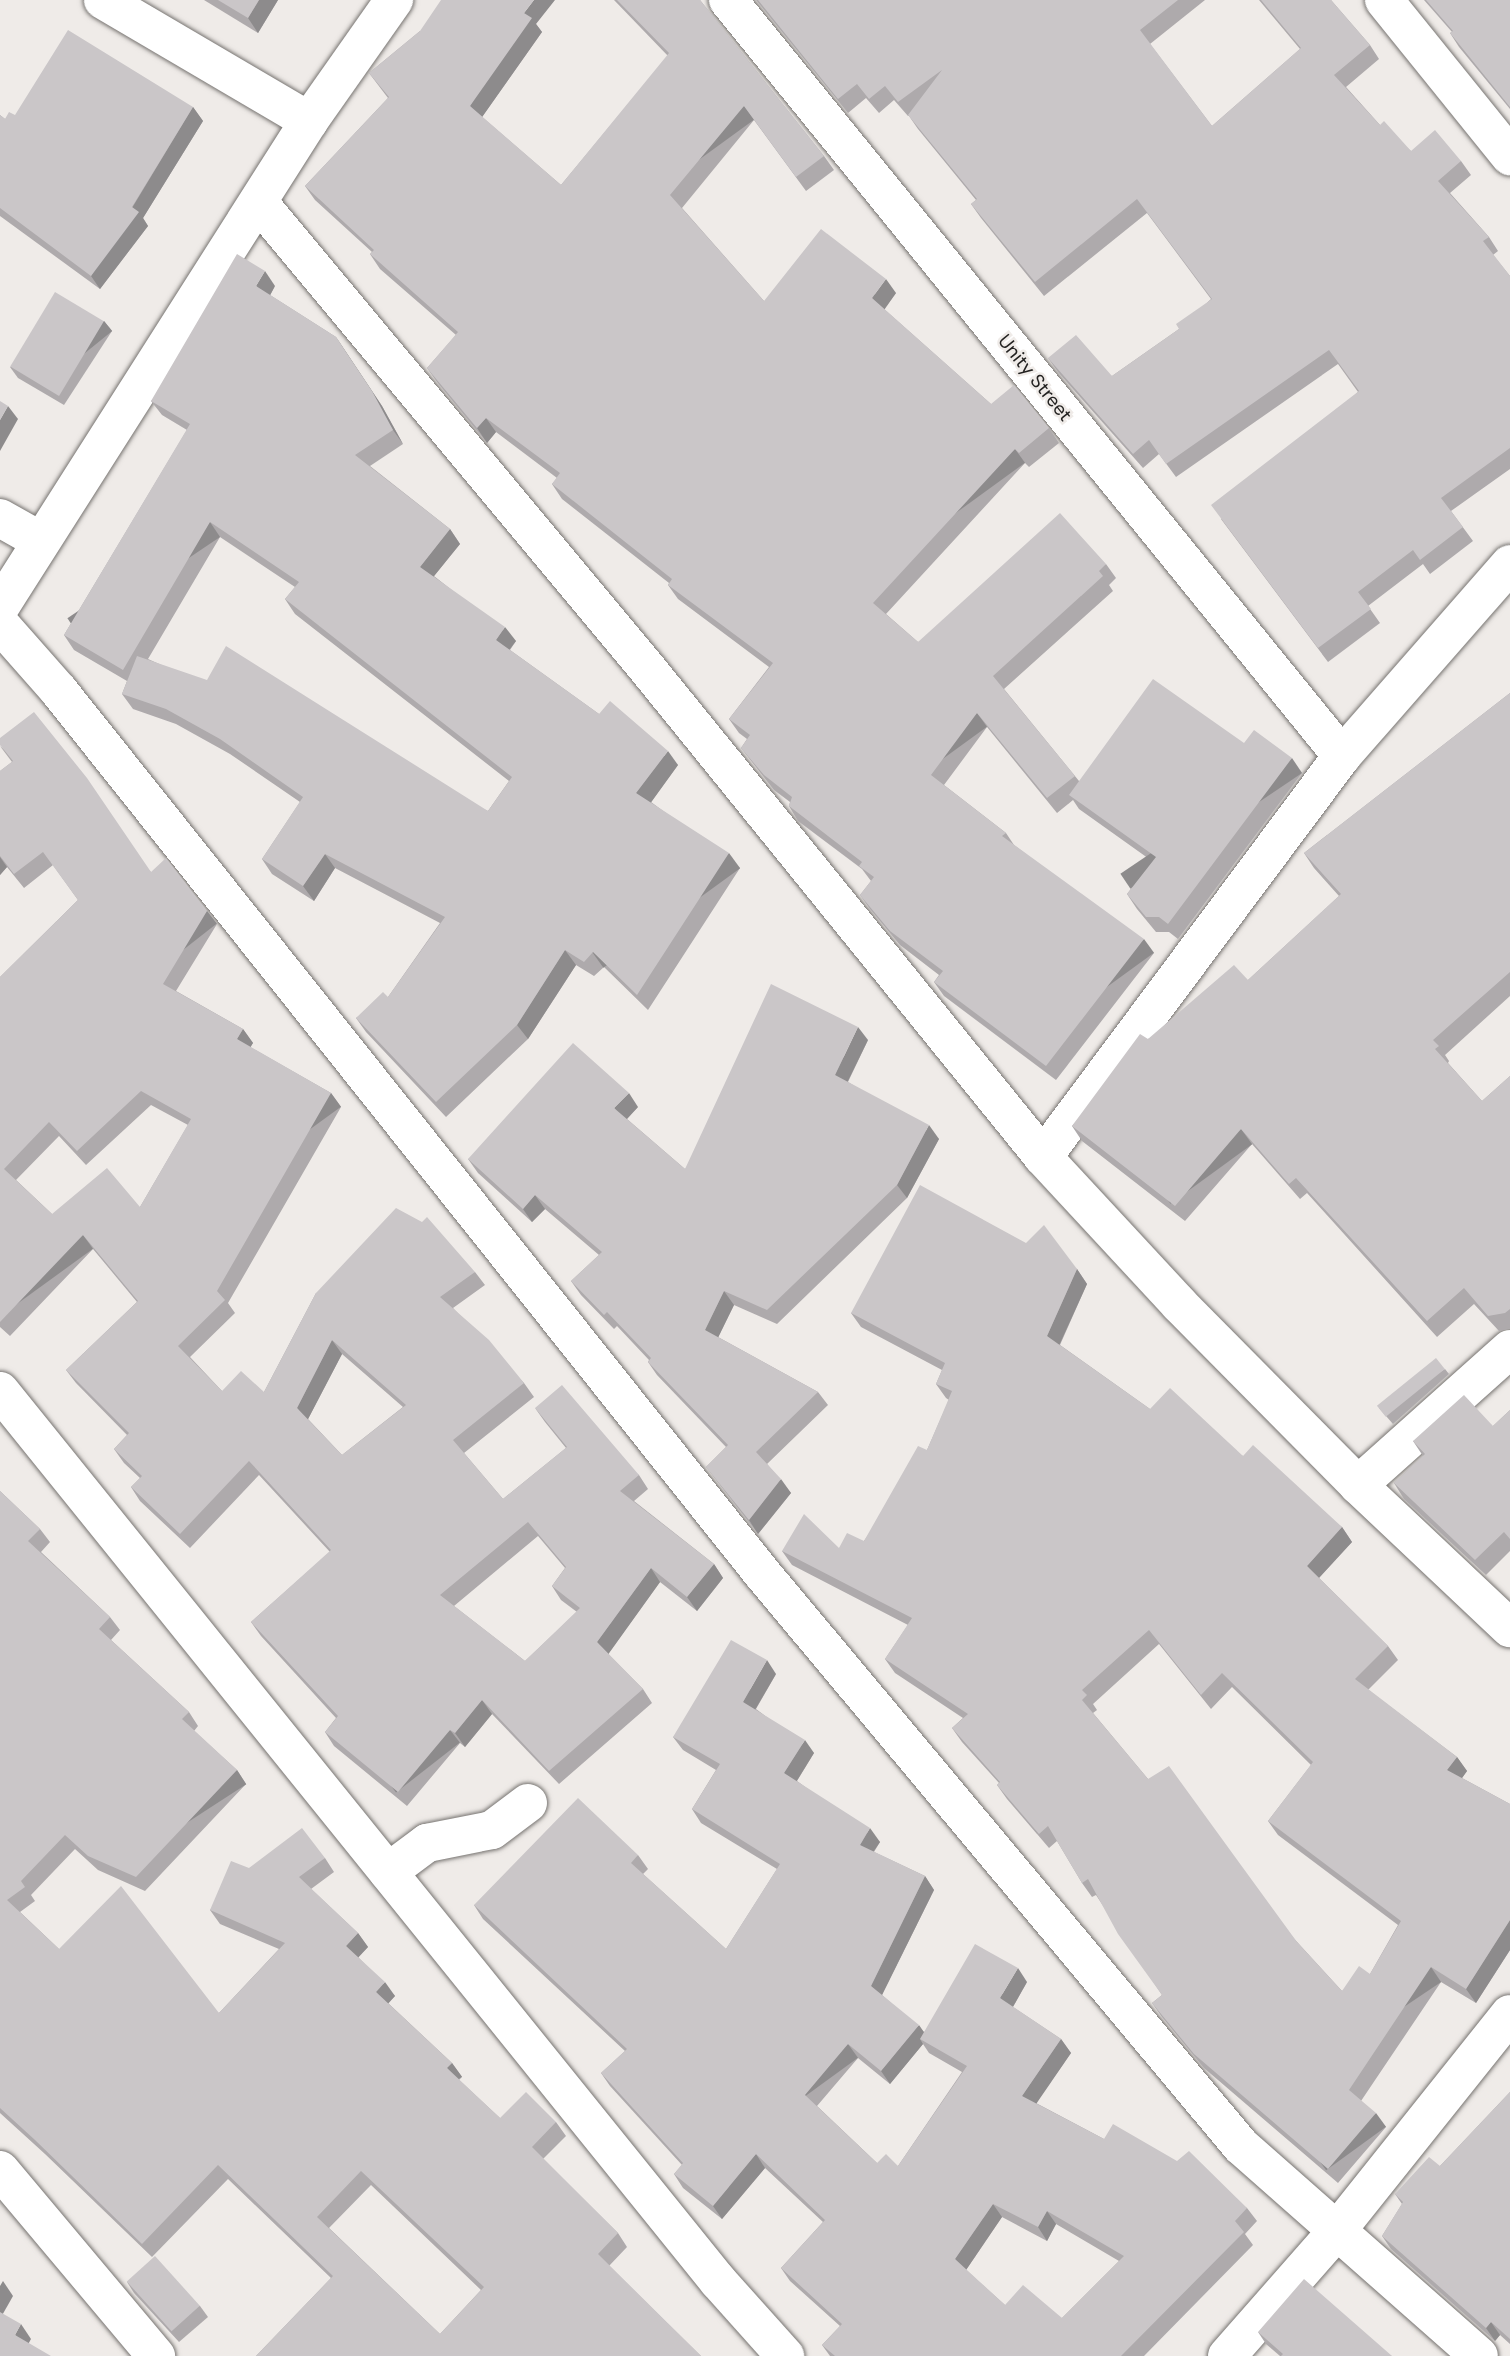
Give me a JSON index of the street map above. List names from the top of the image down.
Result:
{
  "streets": {
    "street": ["Unity Street"]
  }
}
